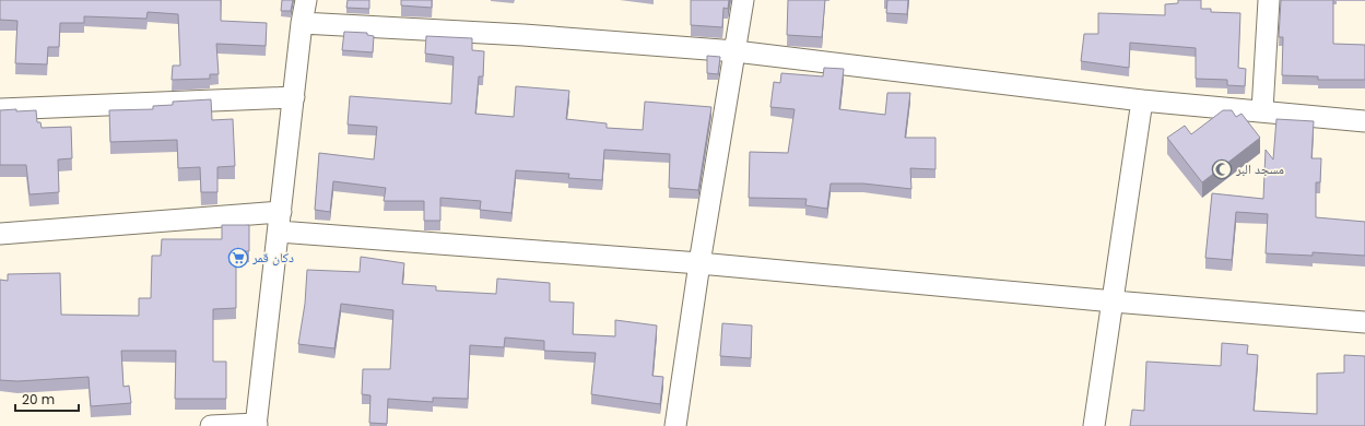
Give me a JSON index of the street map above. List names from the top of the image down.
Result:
{
  "places": {
    "mosque": ["مسجد البر"],
    "supermarket": ["دكان قمر"]
  },
  "scale_bar": "20 m"
}
